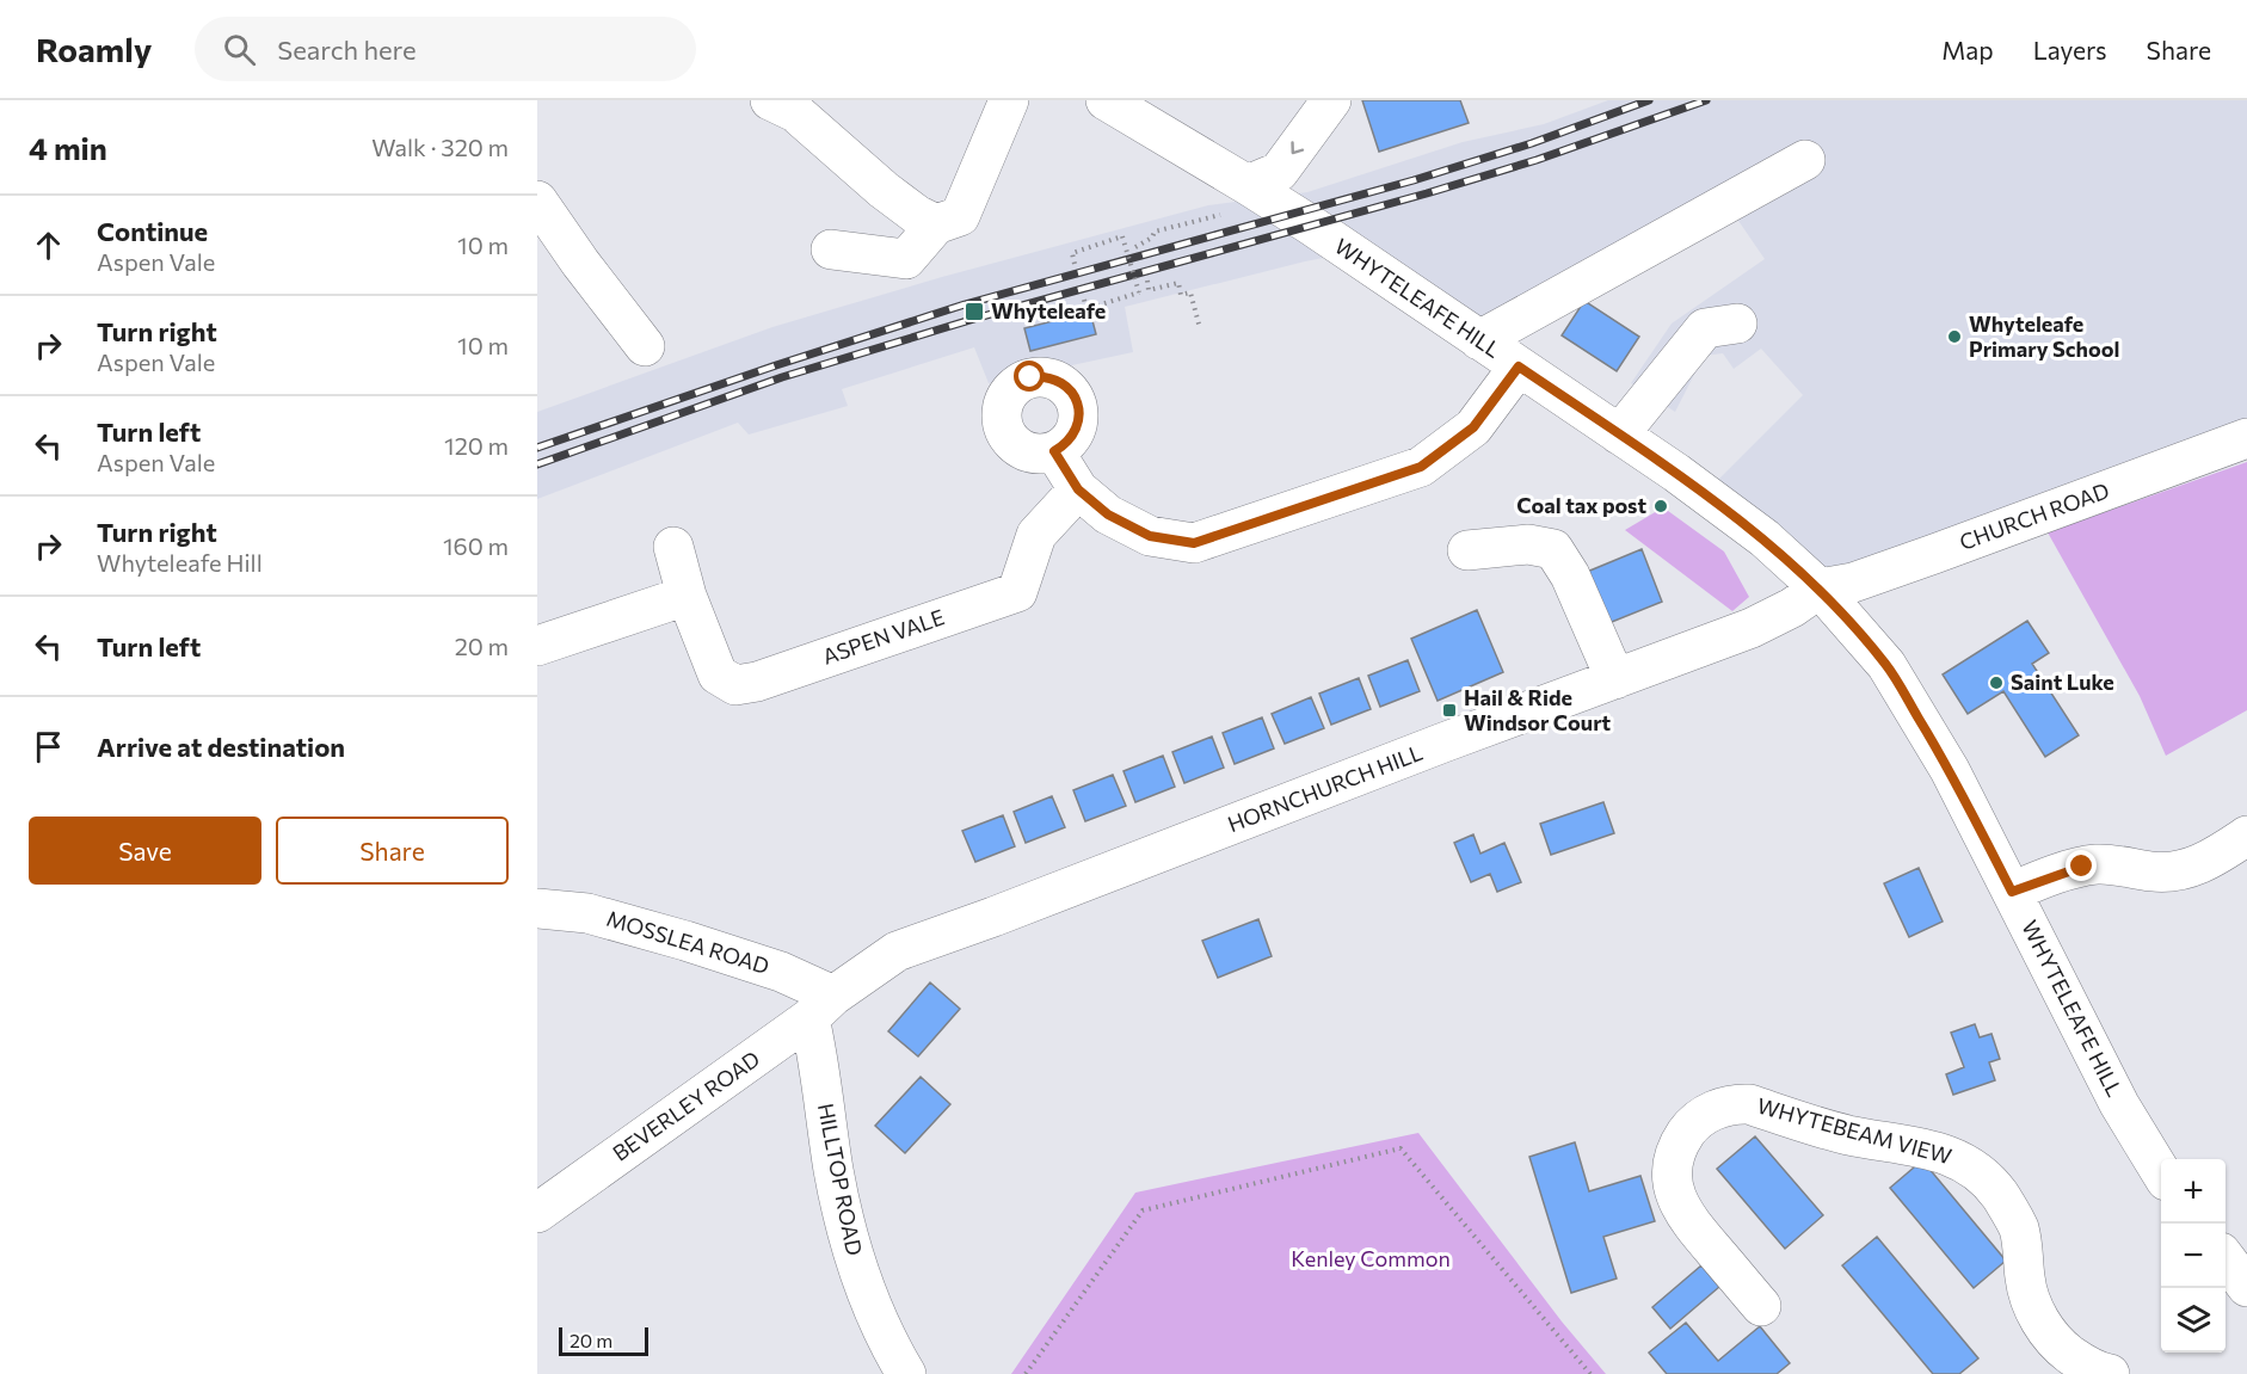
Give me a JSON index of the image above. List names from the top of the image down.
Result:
{
  "streets": {
    "street": [
      "WHYTELEAFE HILL",
      "CHURCH ROAD",
      "ASPEN VALE",
      "HORNCHURCH HILL",
      "MOSSLEA ROAD",
      "BEVERLEY ROAD",
      "WHYTEBEAM VIEW",
      "HILLTOP ROAD"
    ]
  },
  "crossings": [
    ["WHYTELEAFE HILL", "CHURCH ROAD"],
    ["WHYTELEAFE HILL", "HORNCHURCH HILL"],
    ["CHURCH ROAD", "HORNCHURCH HILL"],
    ["HORNCHURCH HILL", "MOSSLEA ROAD"],
    ["HORNCHURCH HILL", "BEVERLEY ROAD"],
    ["HORNCHURCH HILL", "HILLTOP ROAD"],
    ["MOSSLEA ROAD", "BEVERLEY ROAD"],
    ["MOSSLEA ROAD", "HILLTOP ROAD"],
    ["BEVERLEY ROAD", "HILLTOP ROAD"]
  ],
  "parks": ["Kenley Common"],
  "places": {
    "transit": ["Whyteleafe", "Hail & Ride Windsor Court"],
    "other": ["Whyteleafe Primary School", "Coal tax post", "Saint Luke"]
  },
  "scale_bar": "20 m",
  "page": {
    "header": "Roamly",
    "search": "Search here",
    "nav": ["Map", "Layers", "Share"],
    "heading": ["4 min", "Walk · 320 m"],
    "list": [
      ["Continue", "Aspen Vale", "10 m"],
      ["Turn right", "Aspen Vale", "10 m"],
      ["Turn left", "Aspen Vale", "120 m"],
      ["Turn right", "Whyteleafe Hill", "160 m"],
      ["Turn left", "20 m"],
      "Arrive at destination"
    ],
    "buttons": ["Save", "Share"],
    "map_buttons": ["+", "−"],
    "scale": "20 m"
  }
}
